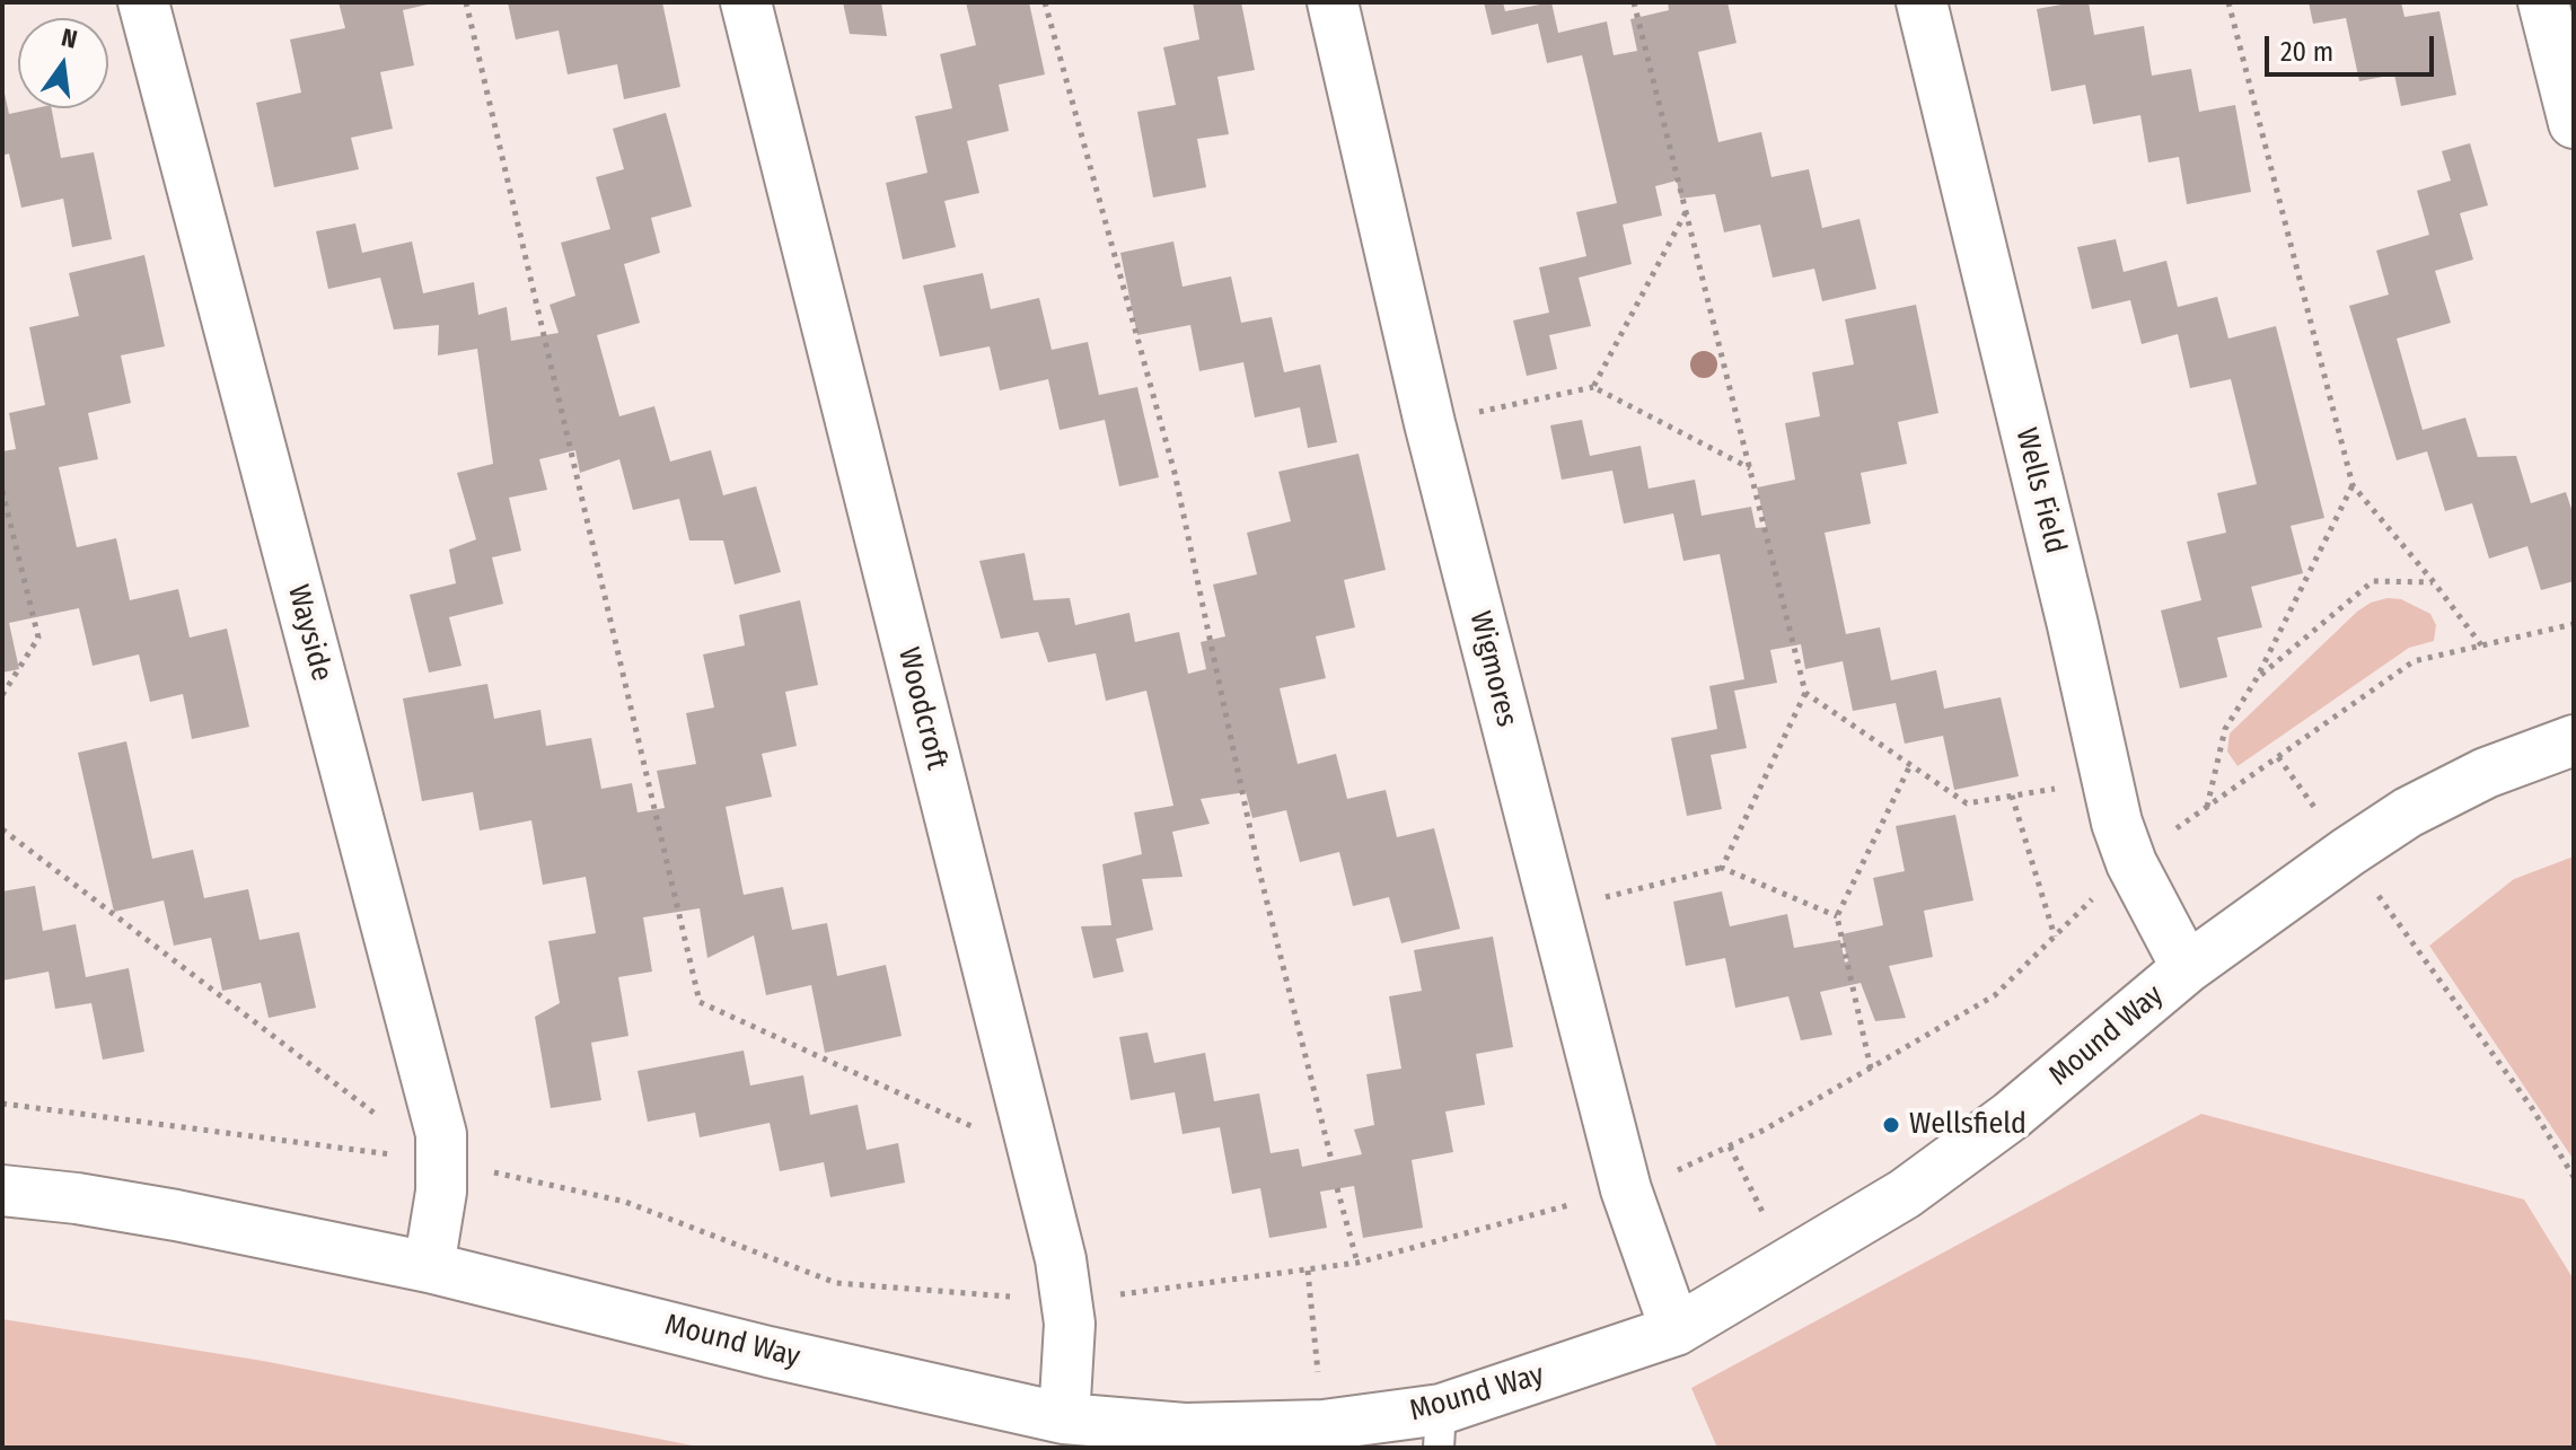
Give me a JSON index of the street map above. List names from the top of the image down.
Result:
{
  "streets": {
    "street": [
      "Wells Field",
      "Wayside",
      "Wigmores",
      "Woodcroft",
      "Mound Way"
    ]
  },
  "crossings": [
    ["Wells Field", "Mound Way"],
    ["Wayside", "Mound Way"],
    ["Wigmores", "Mound Way"],
    ["Woodcroft", "Mound Way"]
  ],
  "places": ["Wellsfield"],
  "scale_bar": "20 m",
  "north": "top"
}
